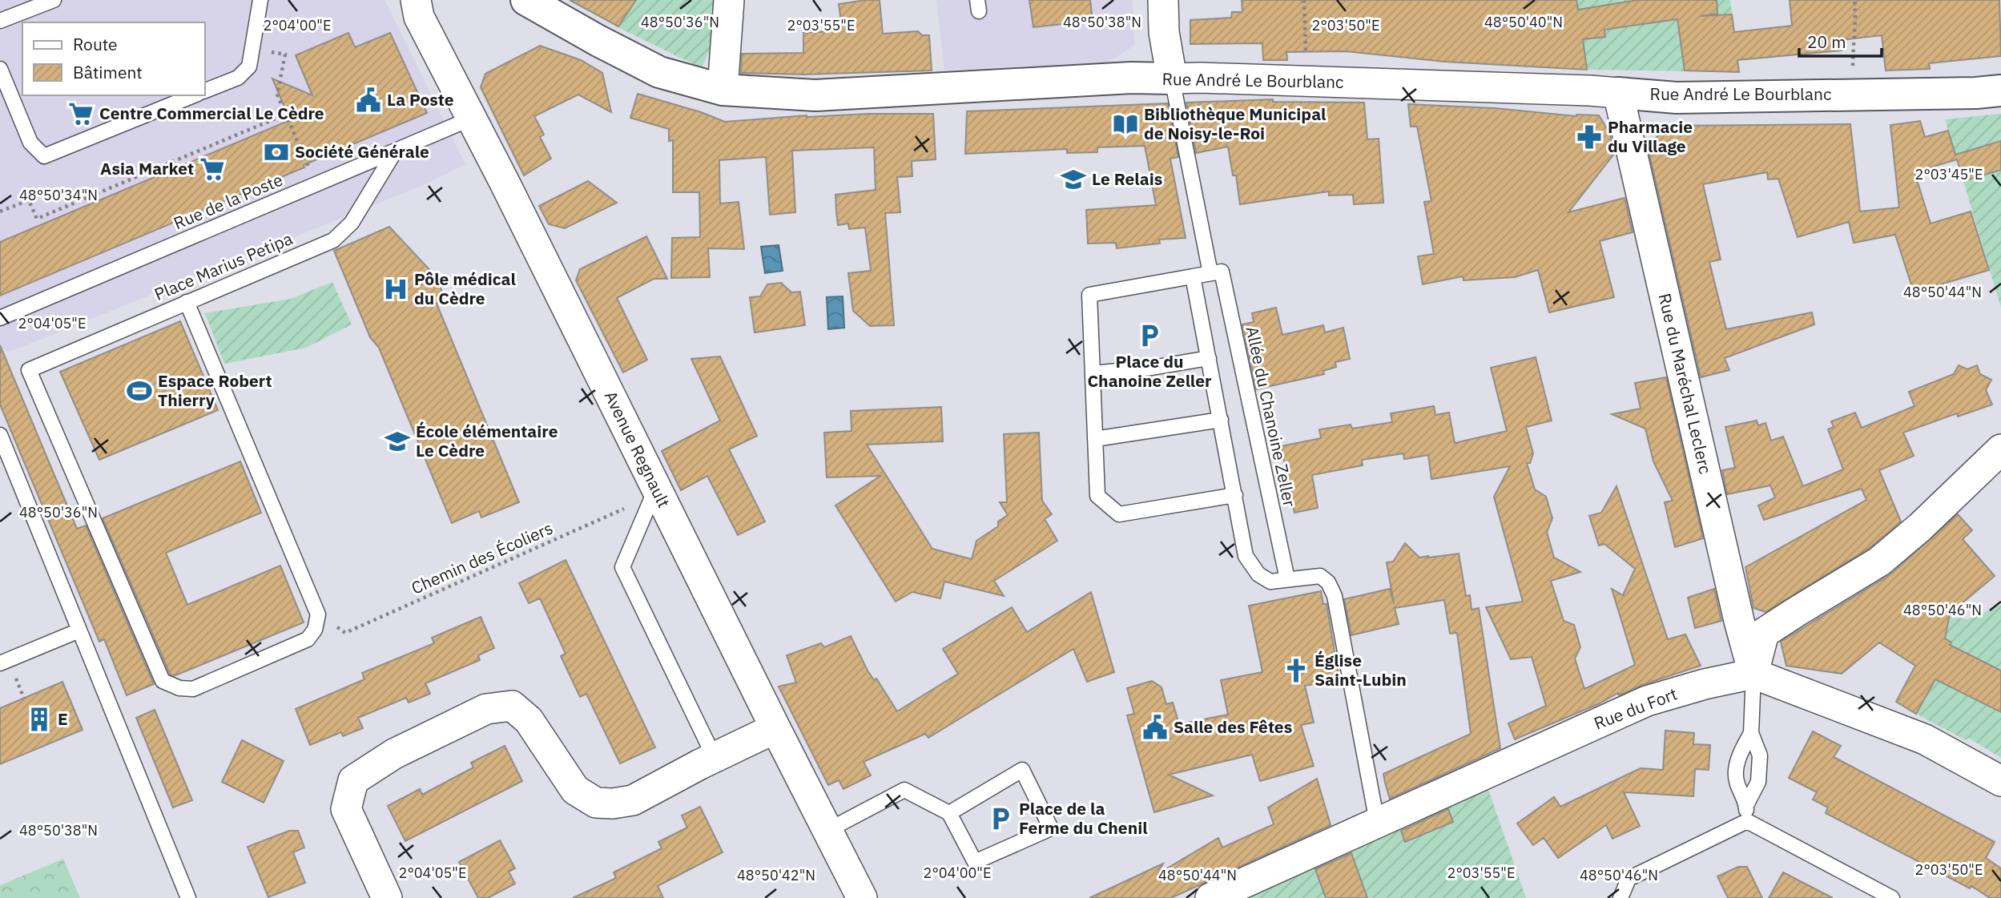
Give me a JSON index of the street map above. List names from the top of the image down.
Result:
{
  "streets": {
    "street": [
      "Rue André Le Bourblanc",
      "Rue du Maréchal Leclerc",
      "Avenue Regnault",
      "Rue du Fort"
    ],
    "lane": ["Rue de la Poste", "Place Marius Petipa", "Allée du Chanoine Zeller"],
    "path": ["Chemin des Écoliers"]
  },
  "crossings": [
    ["Rue André Le Bourblanc", "Rue du Maréchal Leclerc"],
    ["Rue de la Poste", "Place Marius Petipa"],
    ["Rue de la Poste", "Avenue Regnault"],
    ["Place Marius Petipa", "Chemin des Écoliers"],
    ["Rue du Maréchal Leclerc", "Rue du Fort"],
    ["Avenue Regnault", "Chemin des Écoliers"]
  ],
  "places": {
    "public building": ["La Poste", "Salle des Fêtes"],
    "supermarket": ["Centre Commercial Le Cèdre", "Asia Market"],
    "library": ["Bibliothèque Municipal de Noisy-le-Roi"],
    "pharmacy": ["Pharmacie du Village"],
    "bank": ["Société Générale"],
    "school or university": ["Le Relais", "École élémentaire Le Cèdre"],
    "hospital": ["Pôle médical du Cèdre"],
    "parking": ["Place du Chanoine Zeller", "Place de la Ferme du Chenil"],
    "sports": ["Espace Robert Thierry"],
    "church": ["Église Saint-Lubin"],
    "building": ["E"]
  },
  "legend": ["Route", "Bâtiment"],
  "scale_bar": "20 m",
  "coordinates": [
    "48°50'36\"N",
    "48°50'38\"N",
    "48°50'40\"N",
    "2°04'00\"E",
    "2°03'55\"E",
    "2°03'50\"E",
    "2°03'45\"E",
    "48°50'34\"N",
    "48°50'44\"N",
    "2°04'05\"E",
    "48°50'46\"N",
    "48°50'42\"N"
  ]
}
